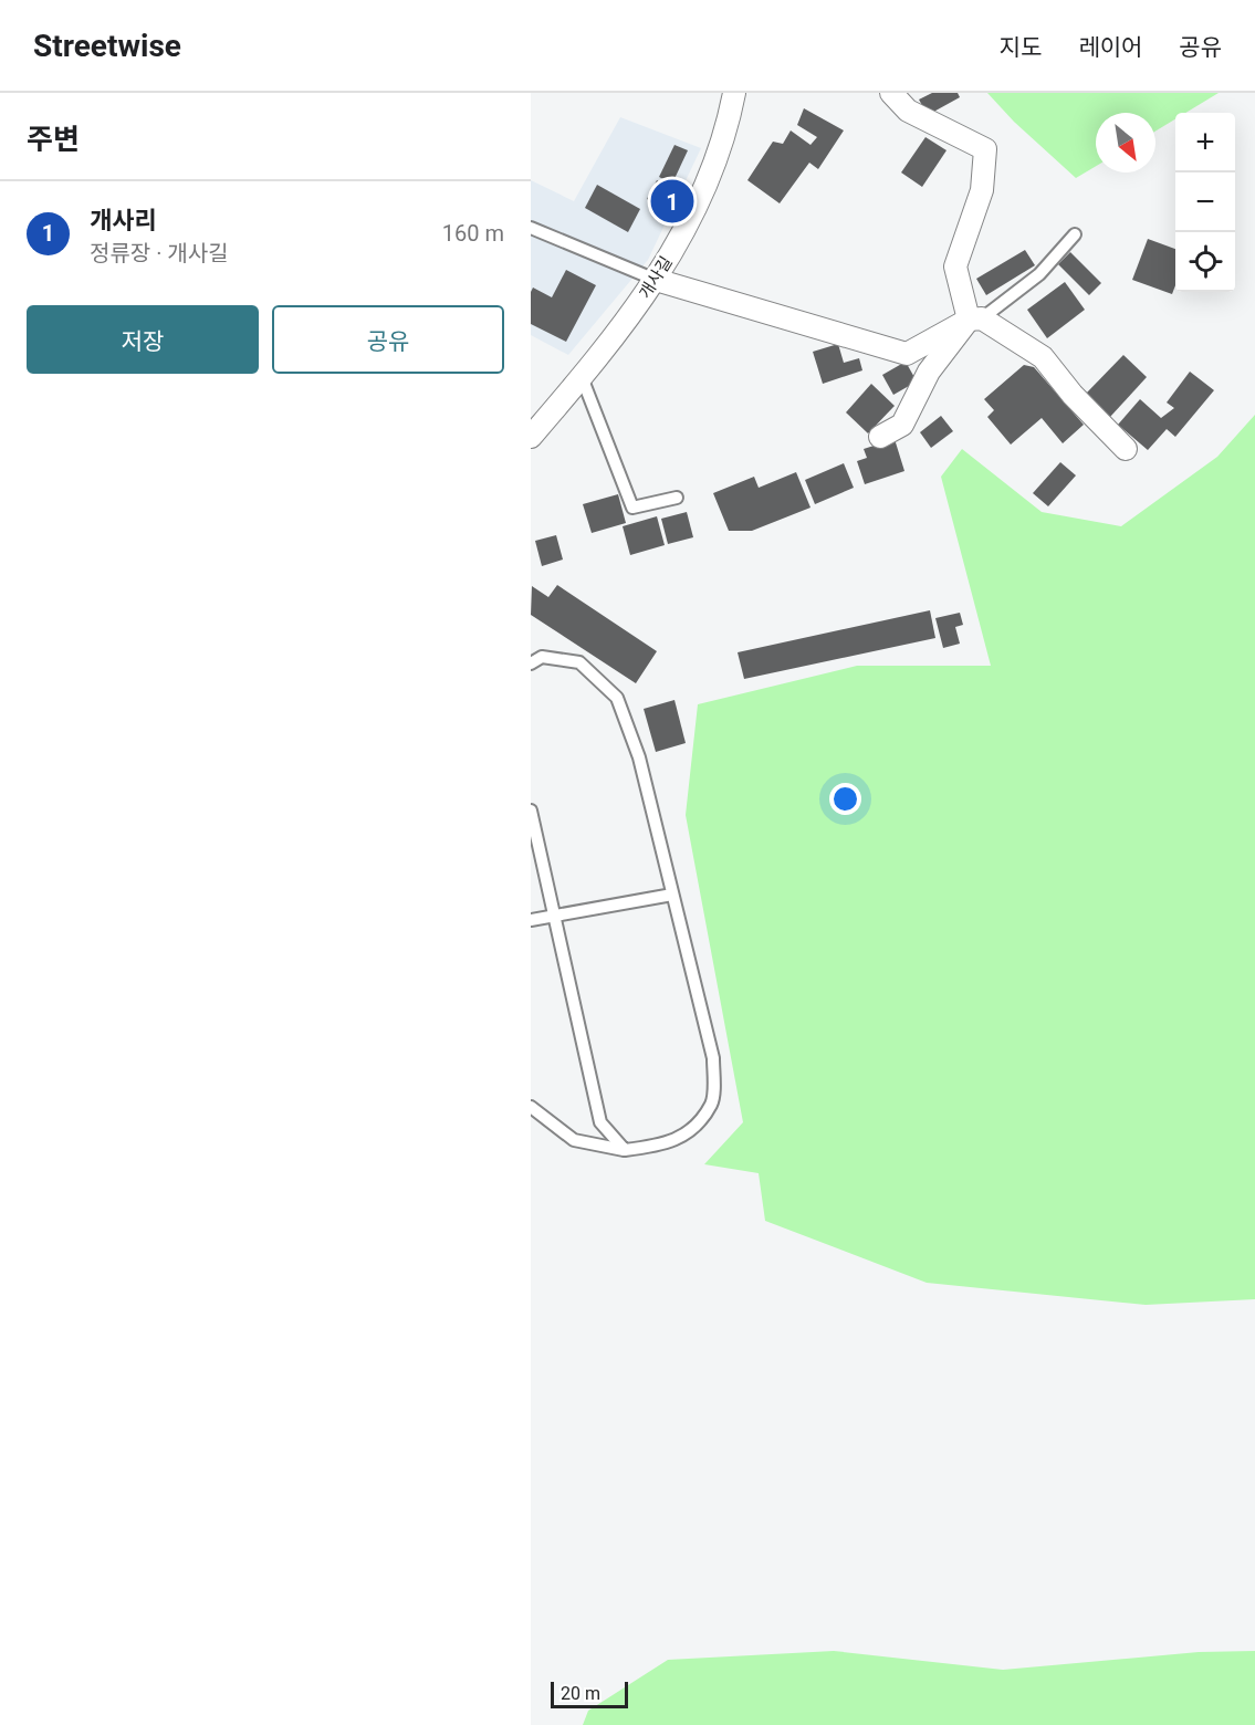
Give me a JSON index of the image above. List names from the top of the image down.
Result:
{
  "streets": {
    "street": ["개사길"]
  },
  "scale_bar": "20 m",
  "north": "bottom right",
  "page": {
    "header": "Streetwise",
    "nav": ["지도", "레이어", "공유"],
    "heading": "주변",
    "map_buttons": ["+", "−"],
    "pins": "1",
    "list": [
      {
        "mark": "1",
        "name": "개사리",
        "note": "정류장 · 개사길",
        "value": "160 m"
      }
    ],
    "buttons": ["저장", "공유"],
    "scale": "20 m"
  }
}
